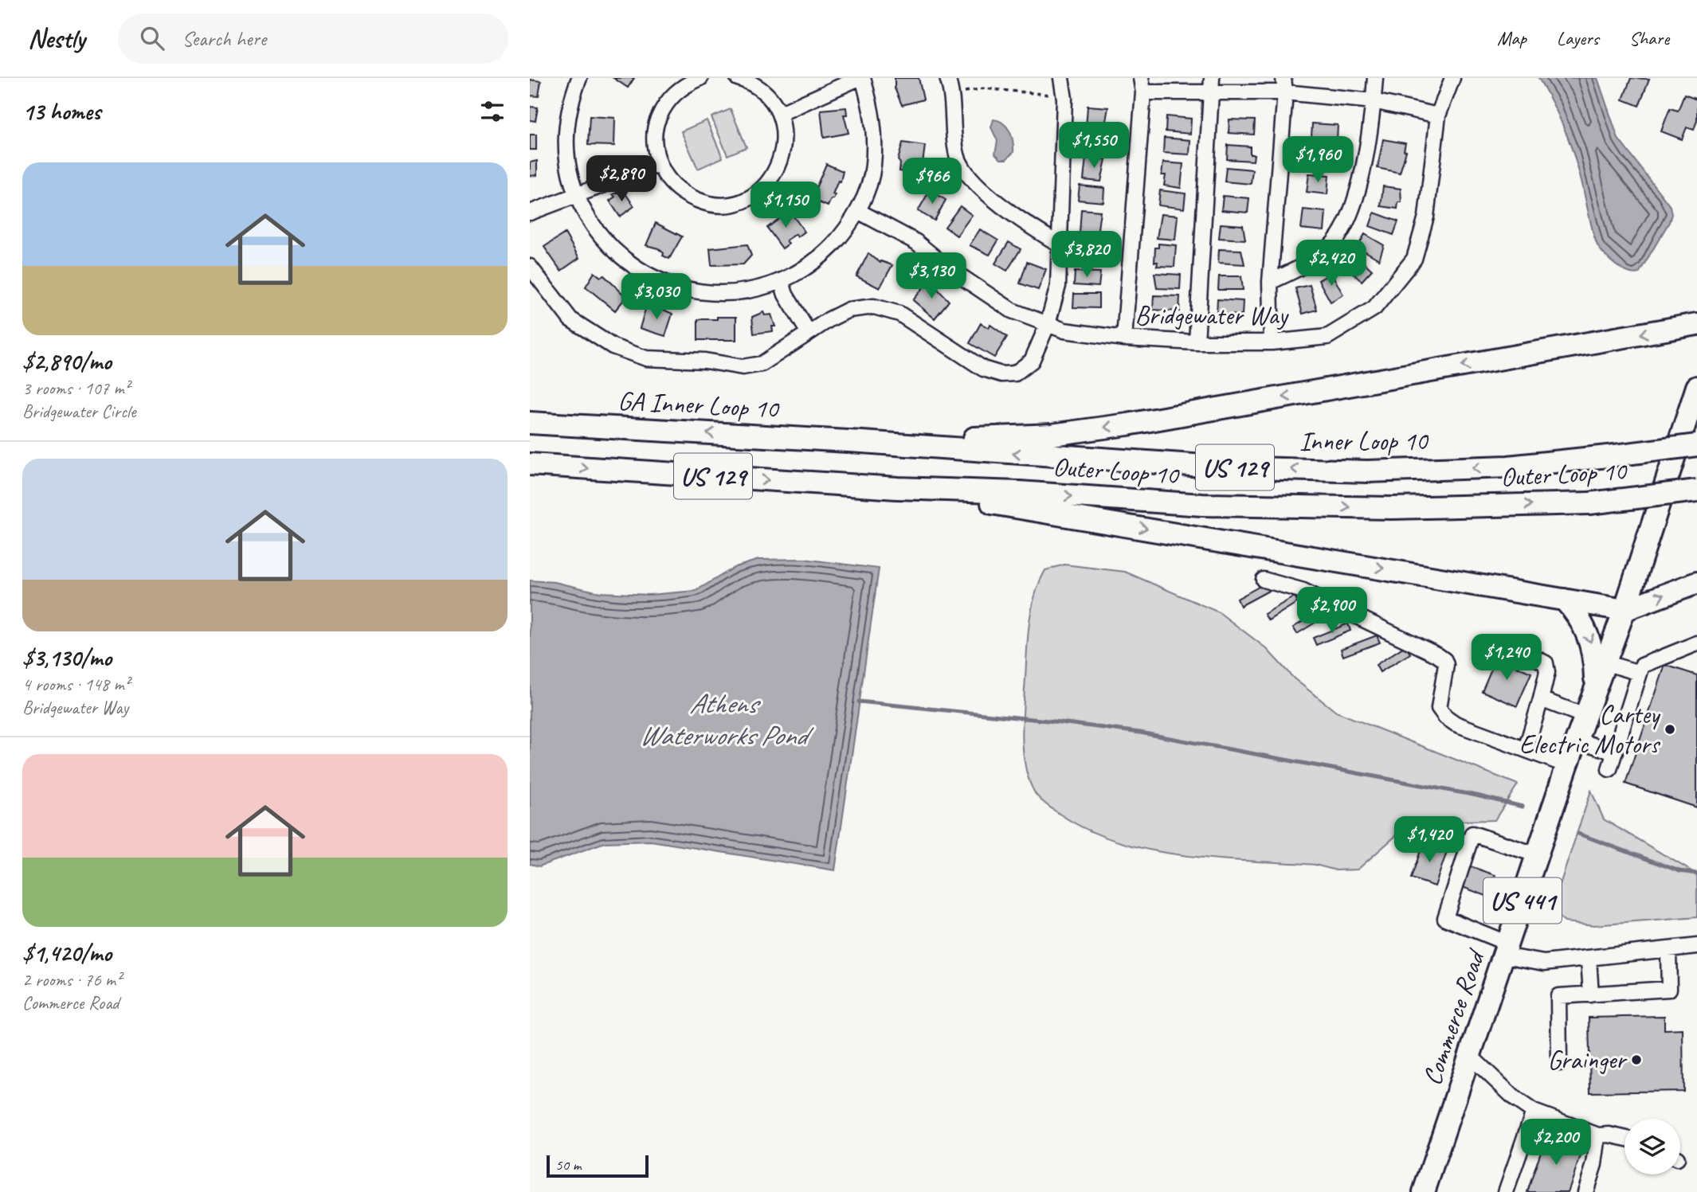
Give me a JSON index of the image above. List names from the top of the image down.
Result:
{
  "streets": {
    "highway": [
      "GA Inner Loop 10",
      "Inner Loop 10",
      "US 129",
      "Outer Loop 10",
      "US 441",
      "Commerce Road"
    ],
    "street": ["Bridgewater Way"]
  },
  "crossings": [
    ["GA Inner Loop 10", "Inner Loop 10"]
  ],
  "one_way": ["GA Inner Loop 10"],
  "water": ["Athens Waterworks Pond"],
  "places": ["Cartey Electric Motors", "Grainger"],
  "scale_bar": "50 m",
  "page": {
    "header": "Nestly",
    "search": "Search here",
    "nav": ["Map", "Layers", "Share"],
    "heading": "13 homes",
    "price": [
      "$1,550",
      "$1,960",
      "$2,890",
      "$966",
      "$1,150",
      "$3,820",
      "$2,420",
      "$3,130",
      "$3,030",
      "$2,900",
      "$1,240",
      "$1,420",
      "$2,200"
    ],
    "list": [
      {
        "name": "$2,890/mo",
        "note": "3 rooms · 107 m² · Bridgewater Circle"
      },
      {
        "name": "$3,130/mo",
        "note": "4 rooms · 148 m² · Bridgewater Way"
      },
      {
        "name": "$1,420/mo",
        "note": "2 rooms · 76 m² · Commerce Road"
      }
    ],
    "scale": "50 m"
  }
}
